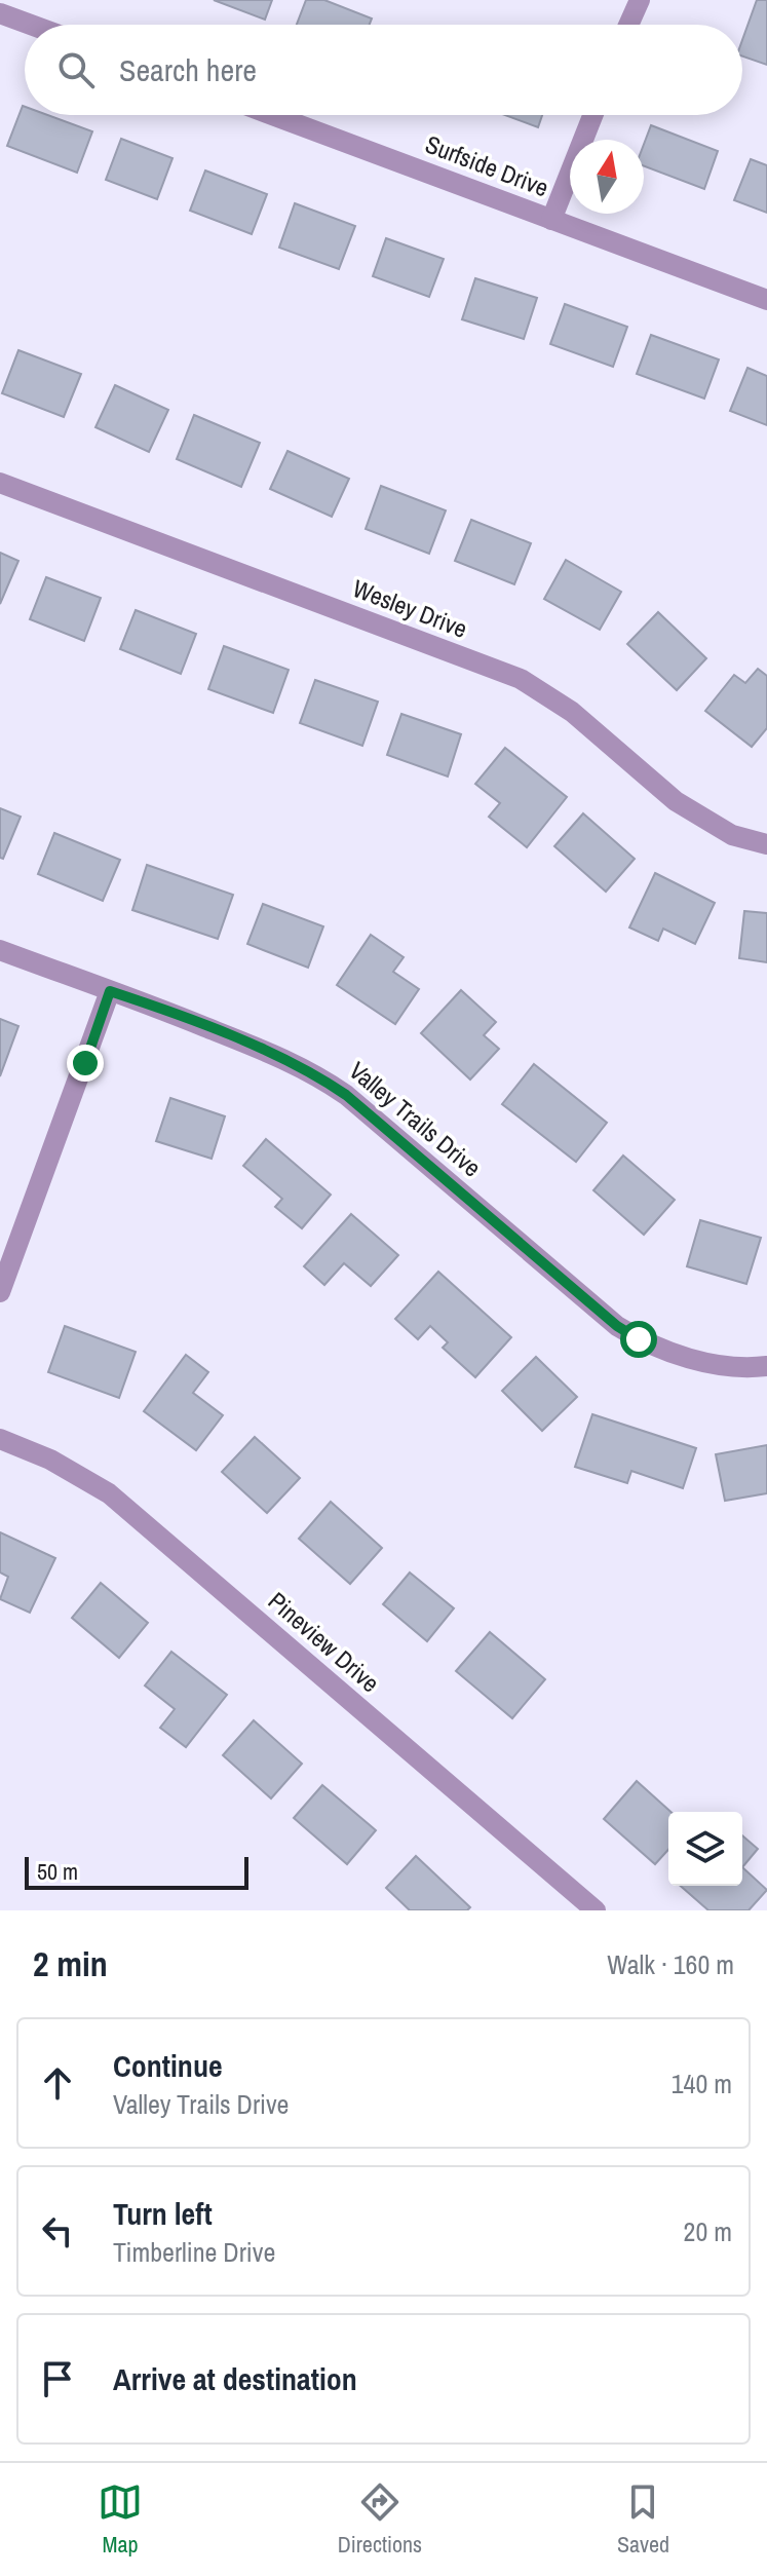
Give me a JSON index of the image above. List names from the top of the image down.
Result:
{
  "streets": {
    "street": [
      "Surfside Drive",
      "Wesley Drive",
      "Valley Trails Drive",
      "Pineview Drive"
    ]
  },
  "scale_bar": "50 m",
  "north": "top",
  "page": {
    "search": "Search here",
    "scale": "50 m",
    "heading": ["2 min", "Walk · 160 m"],
    "list": [
      ["Continue", "Valley Trails Drive", "140 m"],
      ["Turn left", "Timberline Drive", "20 m"],
      "Arrive at destination"
    ],
    "nav": ["Map", "Directions", "Saved"]
  }
}
